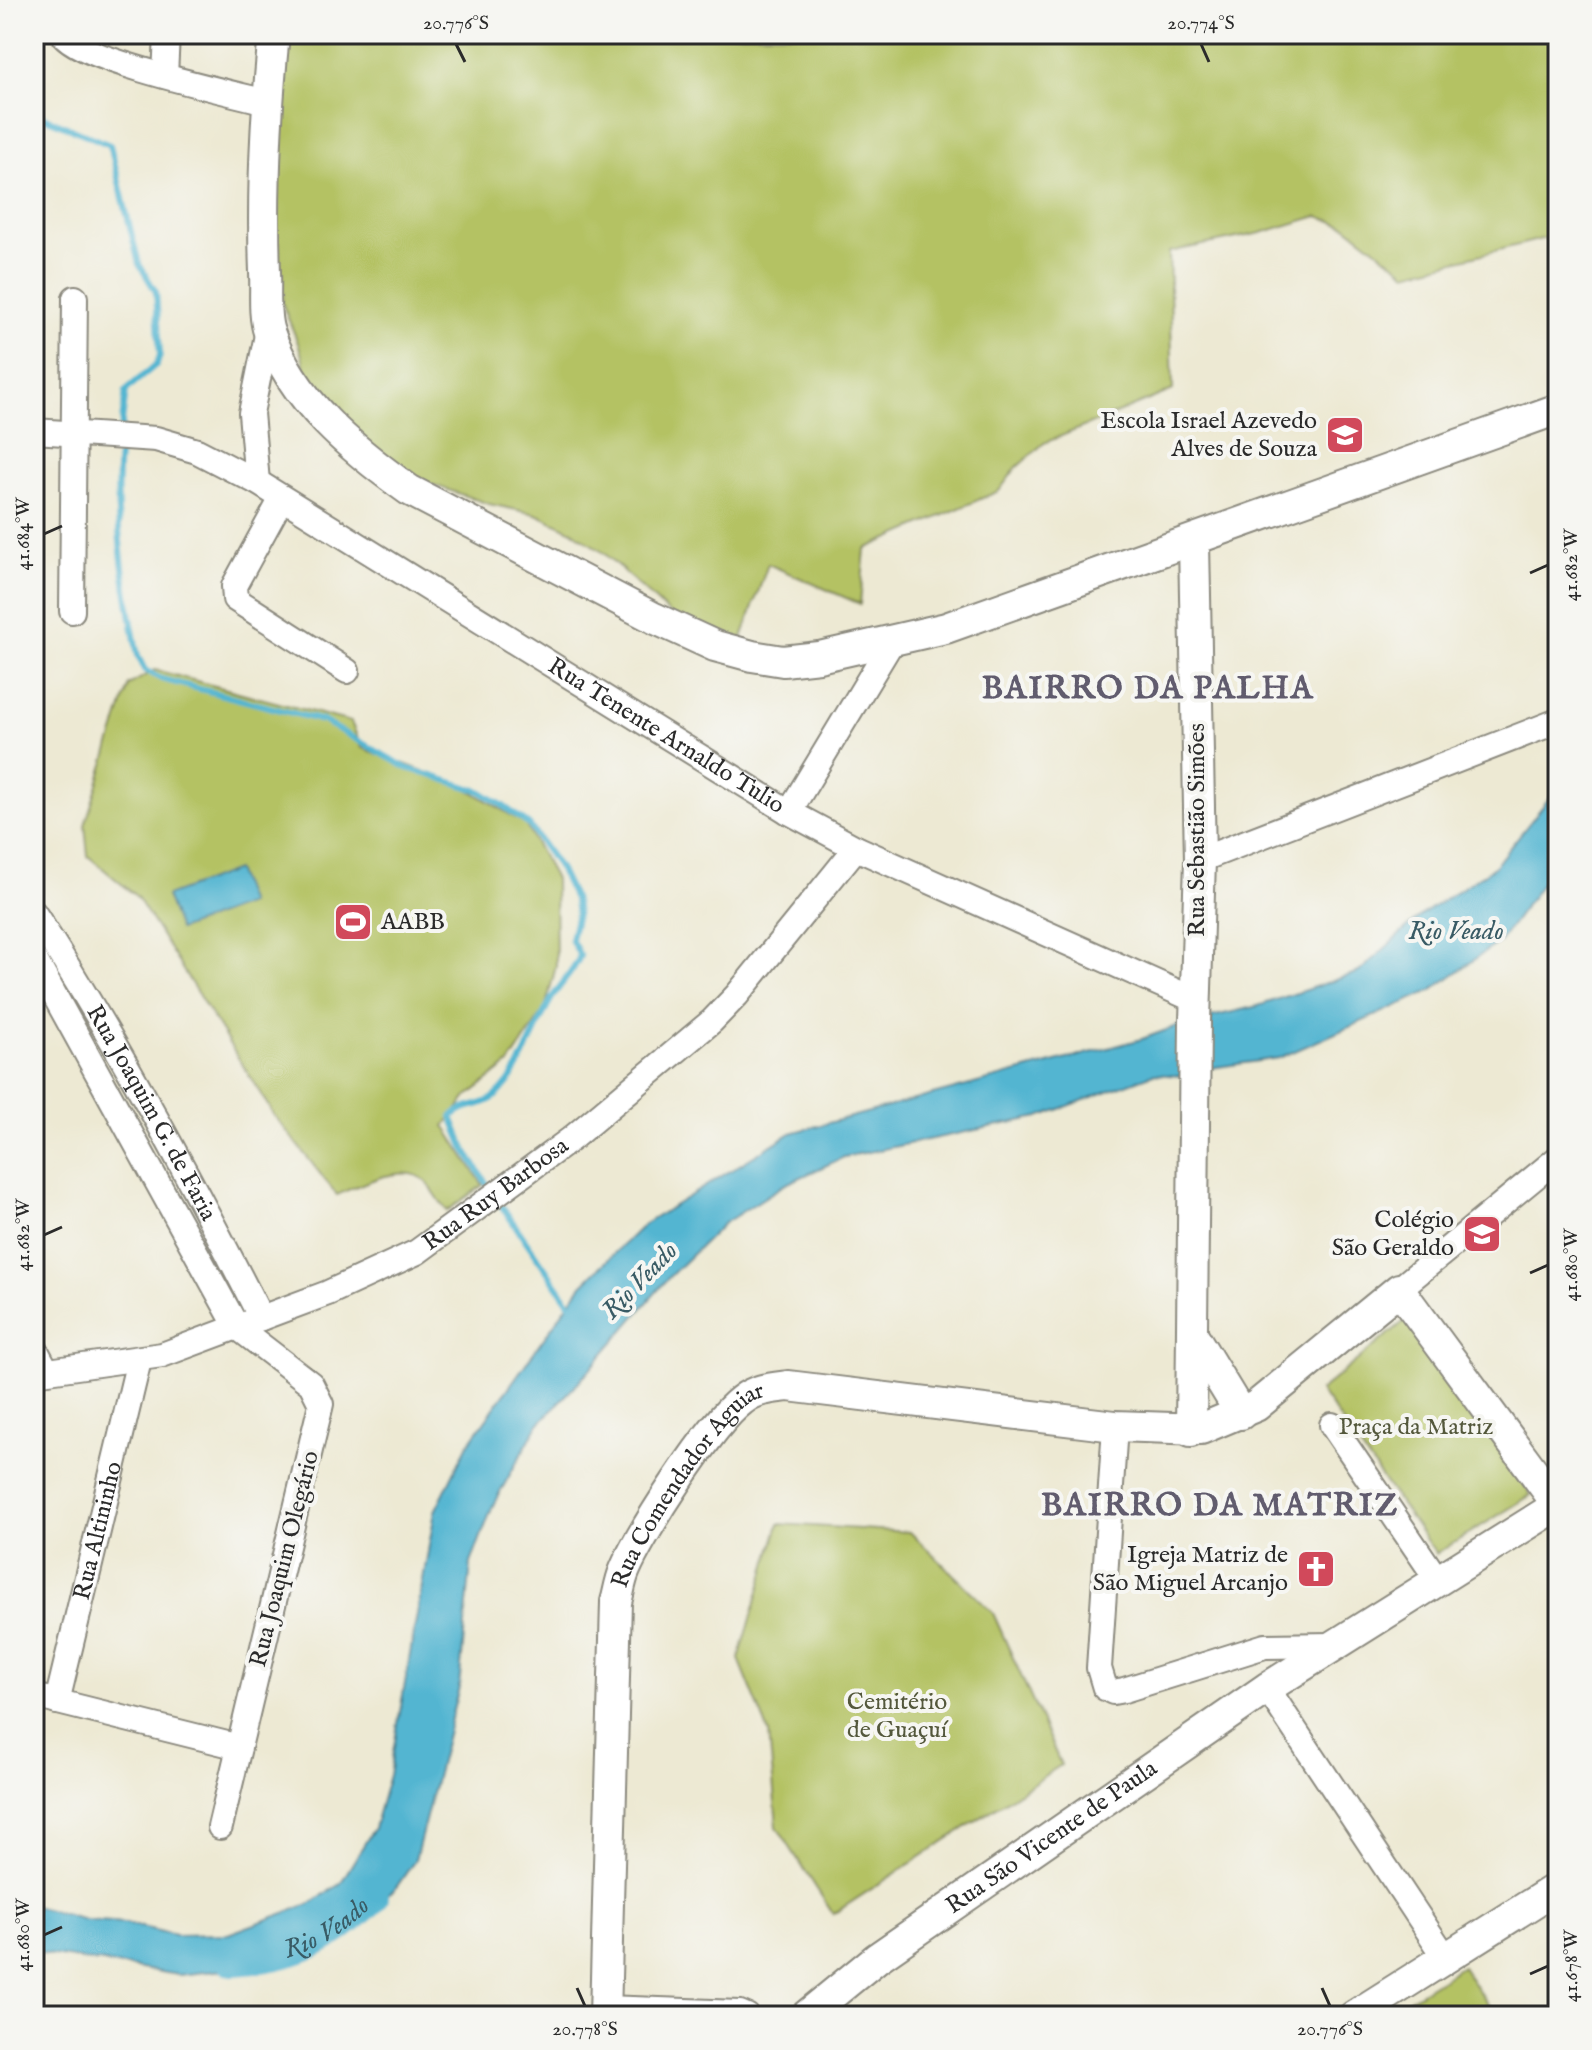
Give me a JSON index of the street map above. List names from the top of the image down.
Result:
{
  "streets": {
    "street": [
      "Rua Tenente Arnaldo Tulio",
      "Rua Sebastião Simões",
      "Rua Joaquim G. de Faria",
      "Rua Ruy Barbosa",
      "Rua Comendador Aguiar",
      "Rua Altininho",
      "Rua Joaquim Olegário",
      "Rua São Vicente de Paula"
    ]
  },
  "crossings": [
    ["Rua Tenente Arnaldo Tulio", "Rua Sebastião Simões"],
    ["Rua Tenente Arnaldo Tulio", "Rua Ruy Barbosa"],
    ["Rua Sebastião Simões", "Rua Comendador Aguiar"],
    ["Rua Joaquim G. de Faria", "Rua Ruy Barbosa"],
    ["Rua Joaquim G. de Faria", "Rua Joaquim Olegário"],
    ["Rua Ruy Barbosa", "Rua Altininho"],
    ["Rua Ruy Barbosa", "Rua Joaquim Olegário"]
  ],
  "districts": ["BAIRRO DA PALHA", "BAIRRO DA MATRIZ"],
  "water": ["Rio Veado"],
  "parks": ["Praça da Matriz", "Cemitério de Guaçuí"],
  "places": {
    "school or university": ["Escola Israel Azevedo Alves de Souza", "Colégio São Geraldo"],
    "sports": ["AABB"],
    "church": ["Igreja Matriz de São Miguel Arcanjo"]
  },
  "coordinates": [
    "20.776°S",
    "20.774°S",
    "41.684°W",
    "41.682°W",
    "41.680°W",
    "41.678°W",
    "20.778°S"
  ]
}
